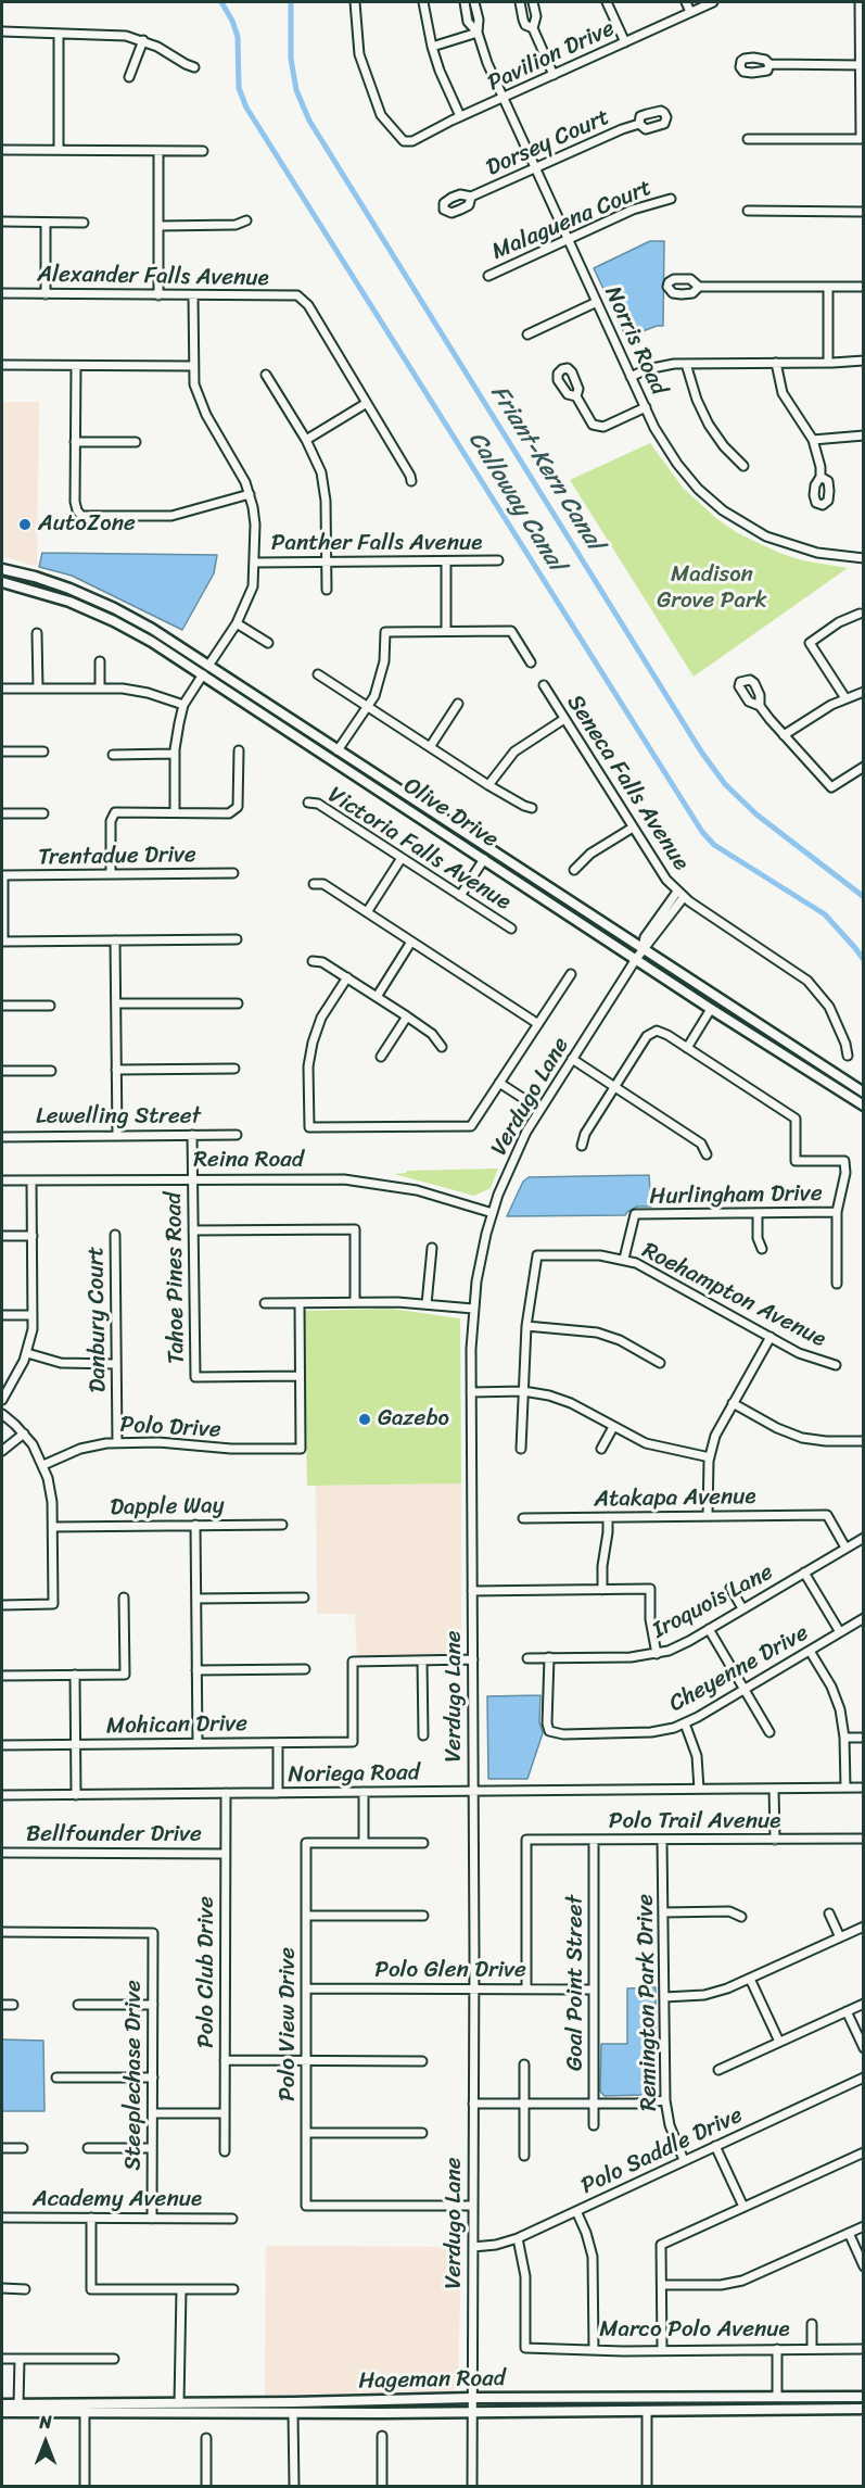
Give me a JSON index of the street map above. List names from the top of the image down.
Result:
{
  "streets": {
    "main road": ["Olive Drive", "Hageman Road"],
    "street": [
      "Pavilion Drive",
      "Dorsey Court",
      "Malaguena Court",
      "Alexander Falls Avenue",
      "Norris Road",
      "Panther Falls Avenue",
      "Seneca Falls Avenue",
      "Victoria Falls Avenue",
      "Trentadue Drive",
      "Verdugo Lane",
      "Lewelling Street",
      "Reina Road",
      "Hurlingham Drive",
      "Tahoe Pines Road",
      "Roehampton Avenue",
      "Danbury Court",
      "Polo Drive",
      "Atakapa Avenue",
      "Dapple Way",
      "Iroquois Lane",
      "Cheyenne Drive",
      "Mohican Drive",
      "Noriega Road",
      "Polo Trail Avenue",
      "Bellfounder Drive",
      "Polo Glen Drive",
      "Polo Club Drive",
      "Goal Point Street",
      "Remington Park Drive",
      "Polo View Drive",
      "Steeplechase Drive",
      "Polo Saddle Drive",
      "Academy Avenue",
      "Marco Polo Avenue"
    ]
  },
  "crossings": [
    ["Pavilion Drive", "Norris Road"],
    ["Dorsey Court", "Norris Road"],
    ["Malaguena Court", "Norris Road"],
    ["Olive Drive", "Verdugo Lane"],
    ["Verdugo Lane", "Reina Road"],
    ["Verdugo Lane", "Noriega Road"],
    ["Verdugo Lane", "Polo Glen Drive"],
    ["Verdugo Lane", "Polo View Drive"],
    ["Verdugo Lane", "Polo Saddle Drive"],
    ["Verdugo Lane", "Hageman Road"],
    ["Lewelling Street", "Tahoe Pines Road"],
    ["Reina Road", "Tahoe Pines Road"],
    ["Hurlingham Drive", "Roehampton Avenue"],
    ["Tahoe Pines Road", "Polo Drive"],
    ["Danbury Court", "Polo Drive"],
    ["Atakapa Avenue", "Iroquois Lane"],
    ["Iroquois Lane", "Cheyenne Drive"],
    ["Noriega Road", "Polo Club Drive"],
    ["Polo Trail Avenue", "Polo Glen Drive"],
    ["Polo Trail Avenue", "Goal Point Street"],
    ["Polo Trail Avenue", "Remington Park Drive"],
    ["Bellfounder Drive", "Polo Club Drive"],
    ["Polo Glen Drive", "Goal Point Street"],
    ["Polo Glen Drive", "Polo View Drive"],
    ["Remington Park Drive", "Polo Saddle Drive"],
    ["Steeplechase Drive", "Academy Avenue"],
    ["Polo Saddle Drive", "Marco Polo Avenue"]
  ],
  "water": ["Friant-Kern Canal", "Calloway Canal"],
  "parks": ["Madison Grove Park"],
  "places": ["AutoZone", "Gazebo"],
  "north": "top"
}
